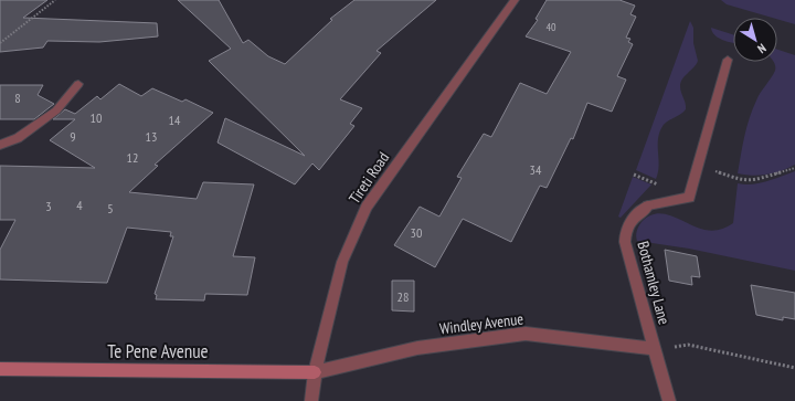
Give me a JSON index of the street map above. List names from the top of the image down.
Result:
{
  "streets": {
    "street": [
      "Tireti Road",
      "Bothamley Lane",
      "Windley Avenue",
      "Te Pene Avenue"
    ]
  },
  "crossings": [
    ["Tireti Road", "Windley Avenue"],
    ["Tireti Road", "Te Pene Avenue"],
    ["Bothamley Lane", "Windley Avenue"],
    ["Windley Avenue", "Te Pene Avenue"]
  ],
  "house_numbers": [
    "40",
    "8",
    "10",
    "14",
    "9",
    "13",
    "12",
    "34",
    "4",
    "3",
    "5",
    "30",
    "28"
  ],
  "north": "bottom right"
}
